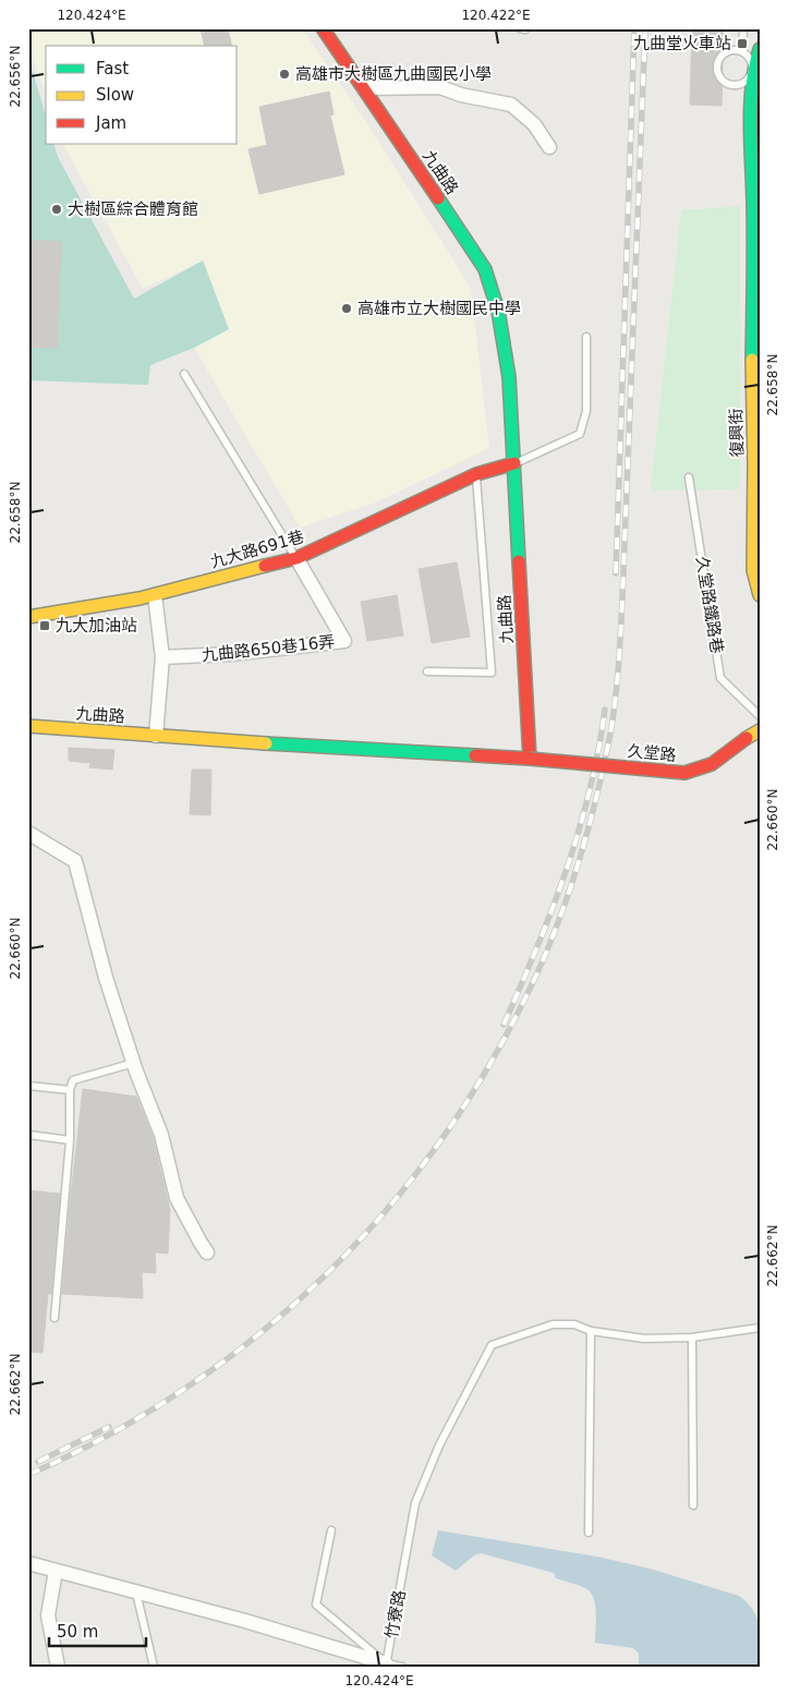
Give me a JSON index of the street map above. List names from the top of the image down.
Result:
{
  "streets": {
    "street": [
      "九曲路",
      "復興街",
      "九大路691巷",
      "九曲路650巷16弄",
      "久堂路",
      "竹寮路"
    ],
    "lane": ["久堂路鐵路巷"]
  },
  "crossings": [
    ["九曲路", "九大路691巷"],
    ["九曲路", "久堂路"],
    ["九大路691巷", "九曲路650巷16弄"]
  ],
  "places": {
    "transit": ["九曲堂火車站", "九大加油站"],
    "other": ["高雄市大樹區九曲國民小學", "大樹區綜合體育館", "高雄市立大樹國民中學"]
  },
  "legend": ["Fast", "Slow", "Jam"],
  "scale_bar": "50 m",
  "coordinates": [
    "120.424°E",
    "120.422°E",
    "22.656°N",
    "22.658°N",
    "22.660°N",
    "22.662°N"
  ]
}
